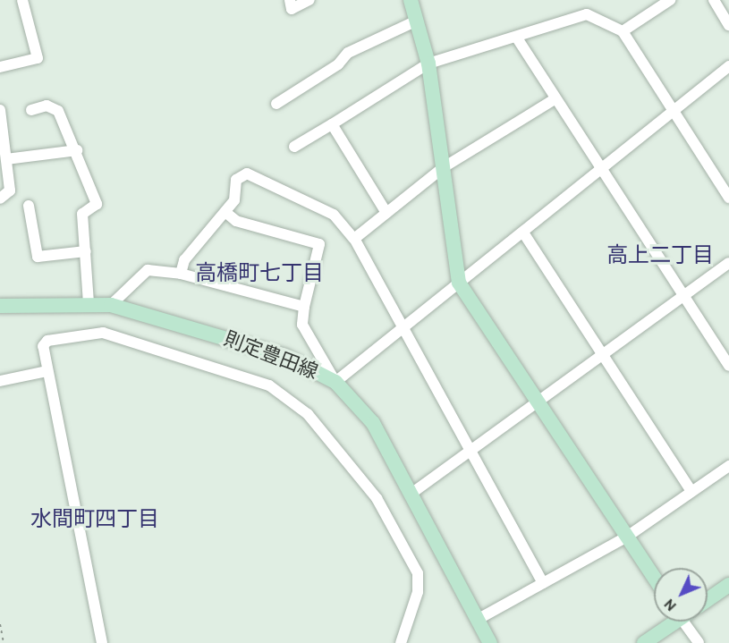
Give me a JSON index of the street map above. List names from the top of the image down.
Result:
{
  "streets": {
    "street": ["則定豊田線"]
  },
  "districts": ["高上二丁目", "高橋町七丁目", "水間町四丁目"],
  "north": "bottom left"
}
